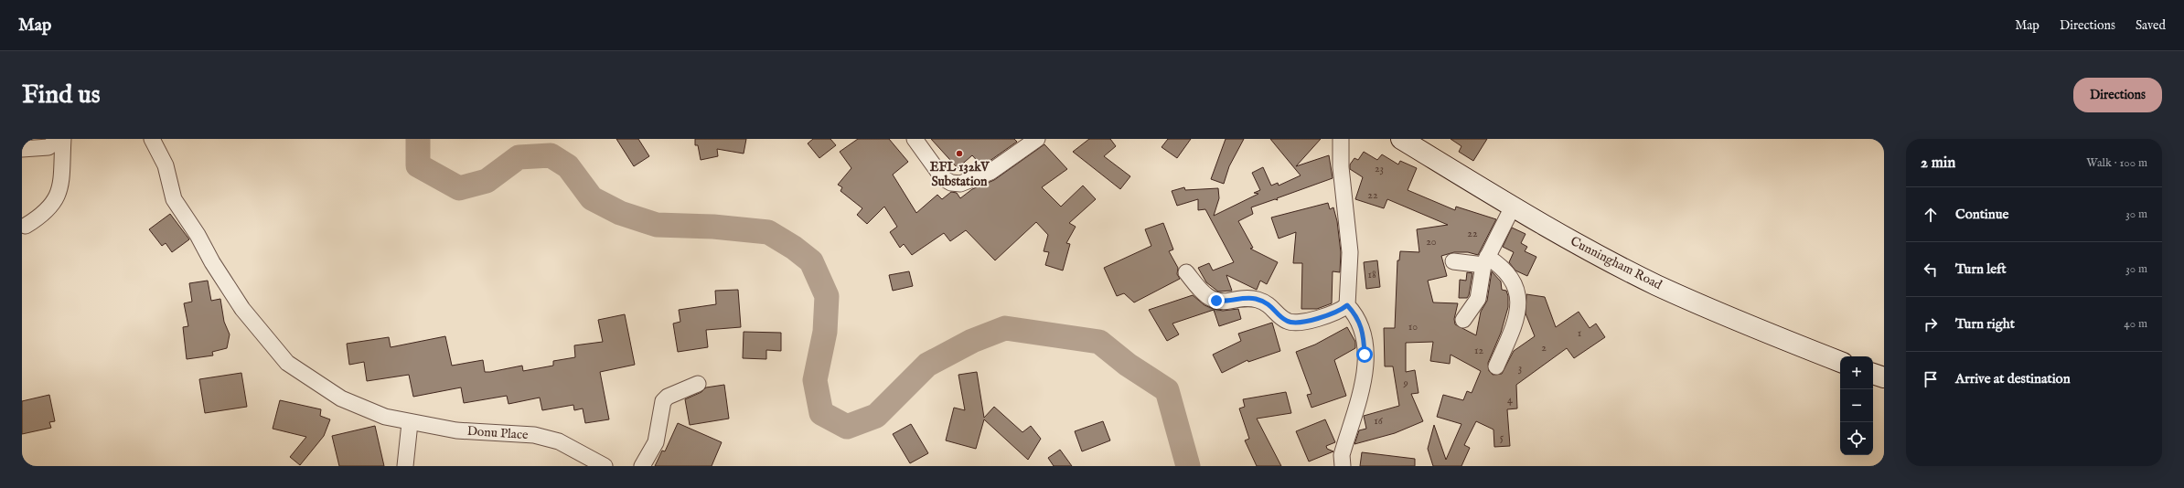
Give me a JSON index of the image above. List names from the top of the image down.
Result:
{
  "streets": {
    "main road": ["Cunningham Road"],
    "street": ["Donu Place"]
  },
  "places": ["EFL 132kV Substation"],
  "house_numbers": [
    "23",
    "22",
    "22",
    "20",
    "18",
    "10",
    "1",
    "2",
    "12",
    "3",
    "9",
    "4",
    "16",
    "5"
  ],
  "page": {
    "header": "Map",
    "nav": ["Map", "Directions", "Saved"],
    "buttons": "Directions",
    "title": "Find us",
    "heading": ["2 min", "Walk · 100 m"],
    "list": [
      ["Continue", "30 m"],
      ["Turn left", "30 m"],
      ["Turn right", "40 m"],
      "Arrive at destination"
    ],
    "map_buttons": ["+", "−"]
  }
}
